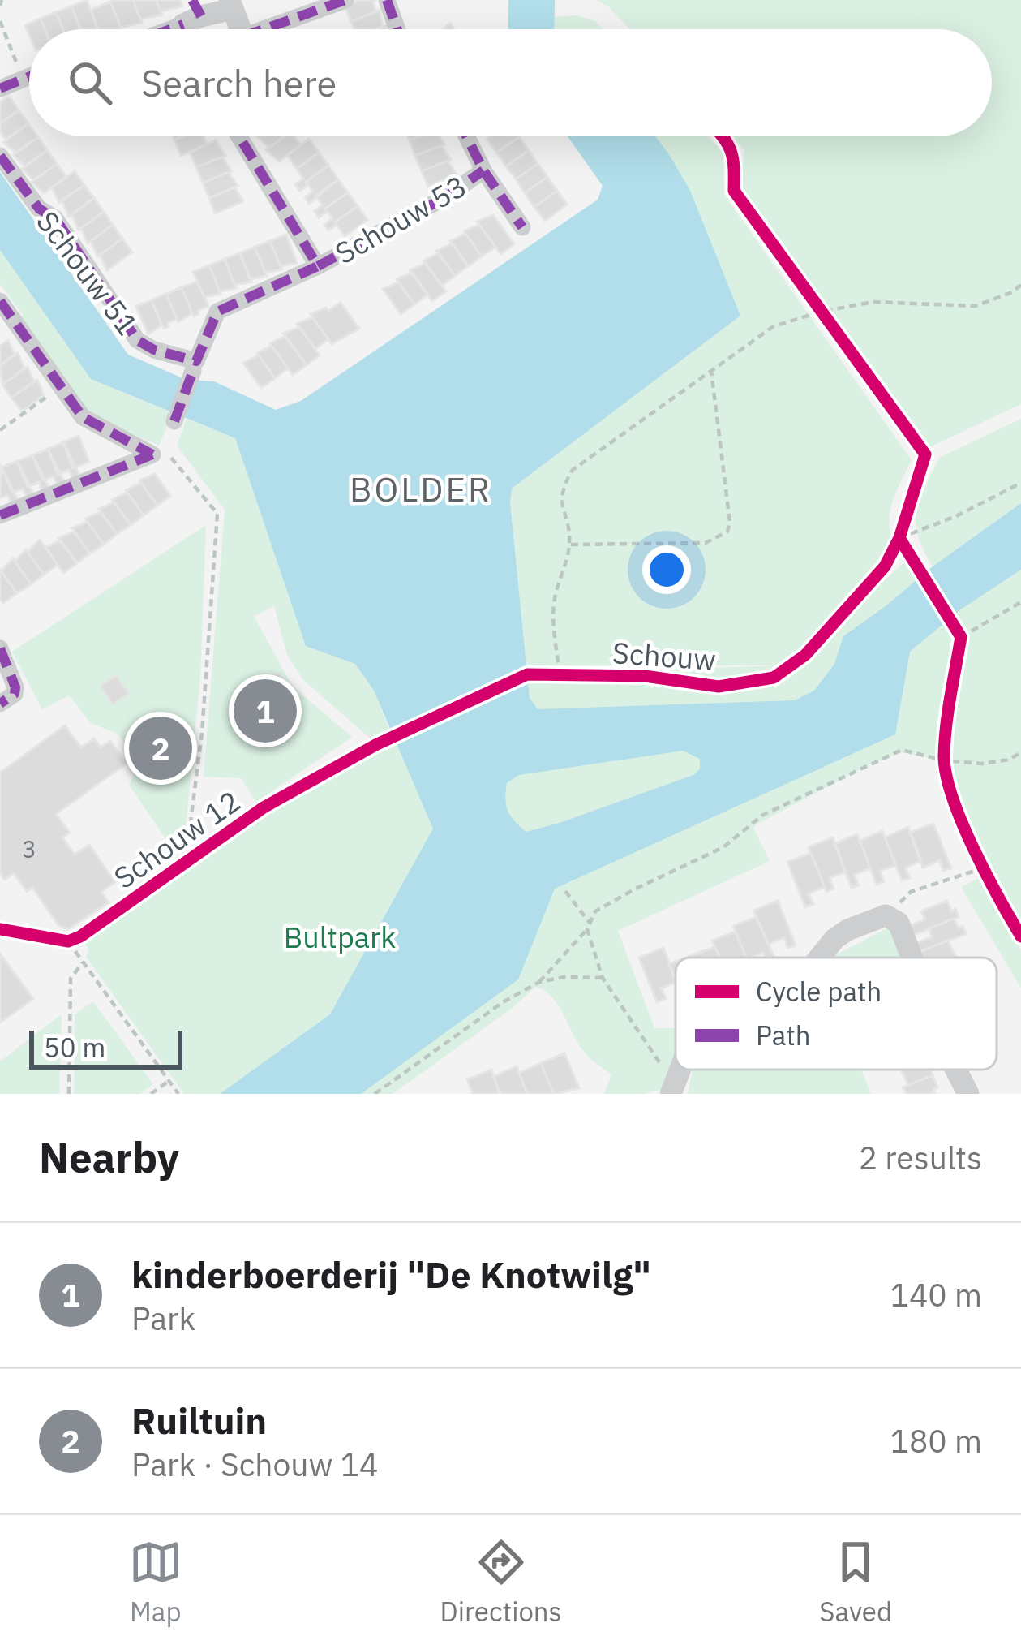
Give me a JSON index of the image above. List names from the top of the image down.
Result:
{
  "streets": {
    "street": ["Schouw 53", "Schouw 51"],
    "path": ["Schouw 12"],
    "cycle path": ["Schouw"]
  },
  "crossings": [
    ["Schouw 53", "Schouw 51"]
  ],
  "districts": ["BOLDER"],
  "parks": ["Bultpark"],
  "house_numbers": ["3"],
  "legend": ["Cycle path", "Path"],
  "scale_bar": "50 m",
  "page": {
    "search": "Search here",
    "pins": ["1", "2"],
    "scale": "50 m",
    "heading": ["Nearby", "2 results"],
    "list": [
      {
        "mark": "1",
        "name": "kinderboerderij \"De Knotwilg\"",
        "note": "Park",
        "value": "140 m"
      },
      {
        "mark": "2",
        "name": "Ruiltuin",
        "note": "Park · Schouw 14",
        "value": "180 m"
      }
    ],
    "nav": ["Map", "Directions", "Saved"]
  }
}
